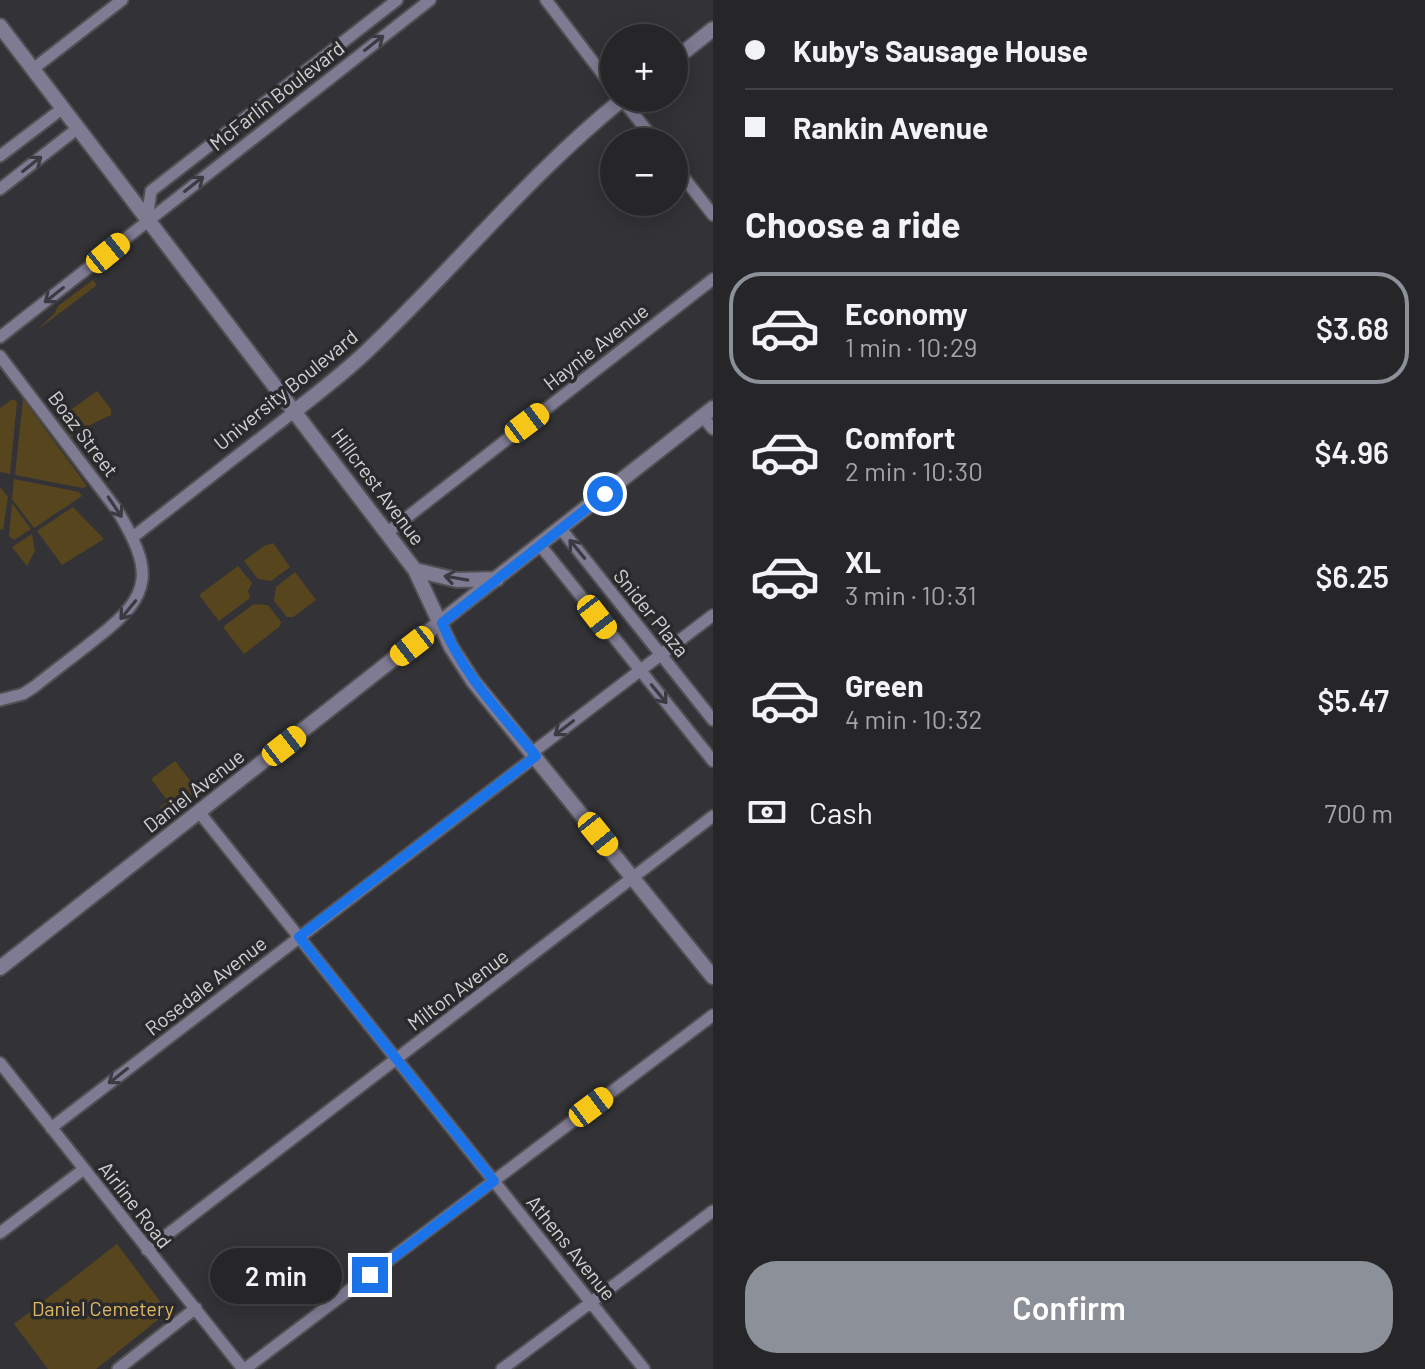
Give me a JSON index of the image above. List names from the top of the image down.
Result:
{
  "streets": {
    "street": [
      "McFarlin Boulevard",
      "Haynie Avenue",
      "University Boulevard",
      "Boaz Street",
      "Hillcrest Avenue",
      "Snider Plaza",
      "Daniel Avenue",
      "Rosedale Avenue",
      "Milton Avenue",
      "Airline Road",
      "Athens Avenue"
    ]
  },
  "crossings": [
    ["McFarlin Boulevard", "Hillcrest Avenue"],
    ["Haynie Avenue", "Hillcrest Avenue"],
    ["University Boulevard", "Boaz Street"],
    ["University Boulevard", "Hillcrest Avenue"],
    ["Hillcrest Avenue", "Daniel Avenue"],
    ["Hillcrest Avenue", "Rosedale Avenue"],
    ["Hillcrest Avenue", "Milton Avenue"],
    ["Snider Plaza", "Daniel Avenue"],
    ["Snider Plaza", "Rosedale Avenue"],
    ["Daniel Avenue", "Athens Avenue"],
    ["Rosedale Avenue", "Airline Road"],
    ["Rosedale Avenue", "Athens Avenue"],
    ["Milton Avenue", "Airline Road"],
    ["Milton Avenue", "Athens Avenue"]
  ],
  "one_way": ["Boaz Street", "Rosedale Avenue"],
  "parks": ["Daniel Cemetery"],
  "page": {
    "banner": ["Kuby's Sausage House", "Rankin Avenue"],
    "map_buttons": ["+", "−"],
    "heading": "Choose a ride",
    "list": [
      {
        "name": "Economy",
        "note": "1 min · 10:29",
        "value": "$3.68"
      },
      {
        "name": "Comfort",
        "note": "2 min · 10:30",
        "value": "$4.96"
      },
      {
        "name": "XL",
        "note": "3 min · 10:31",
        "value": "$6.25"
      },
      {
        "name": "Green",
        "note": "4 min · 10:32",
        "value": "$5.47"
      }
    ],
    "pay": ["Cash", "700 m"],
    "buttons": "Confirm",
    "bubble": "2 min"
  }
}
